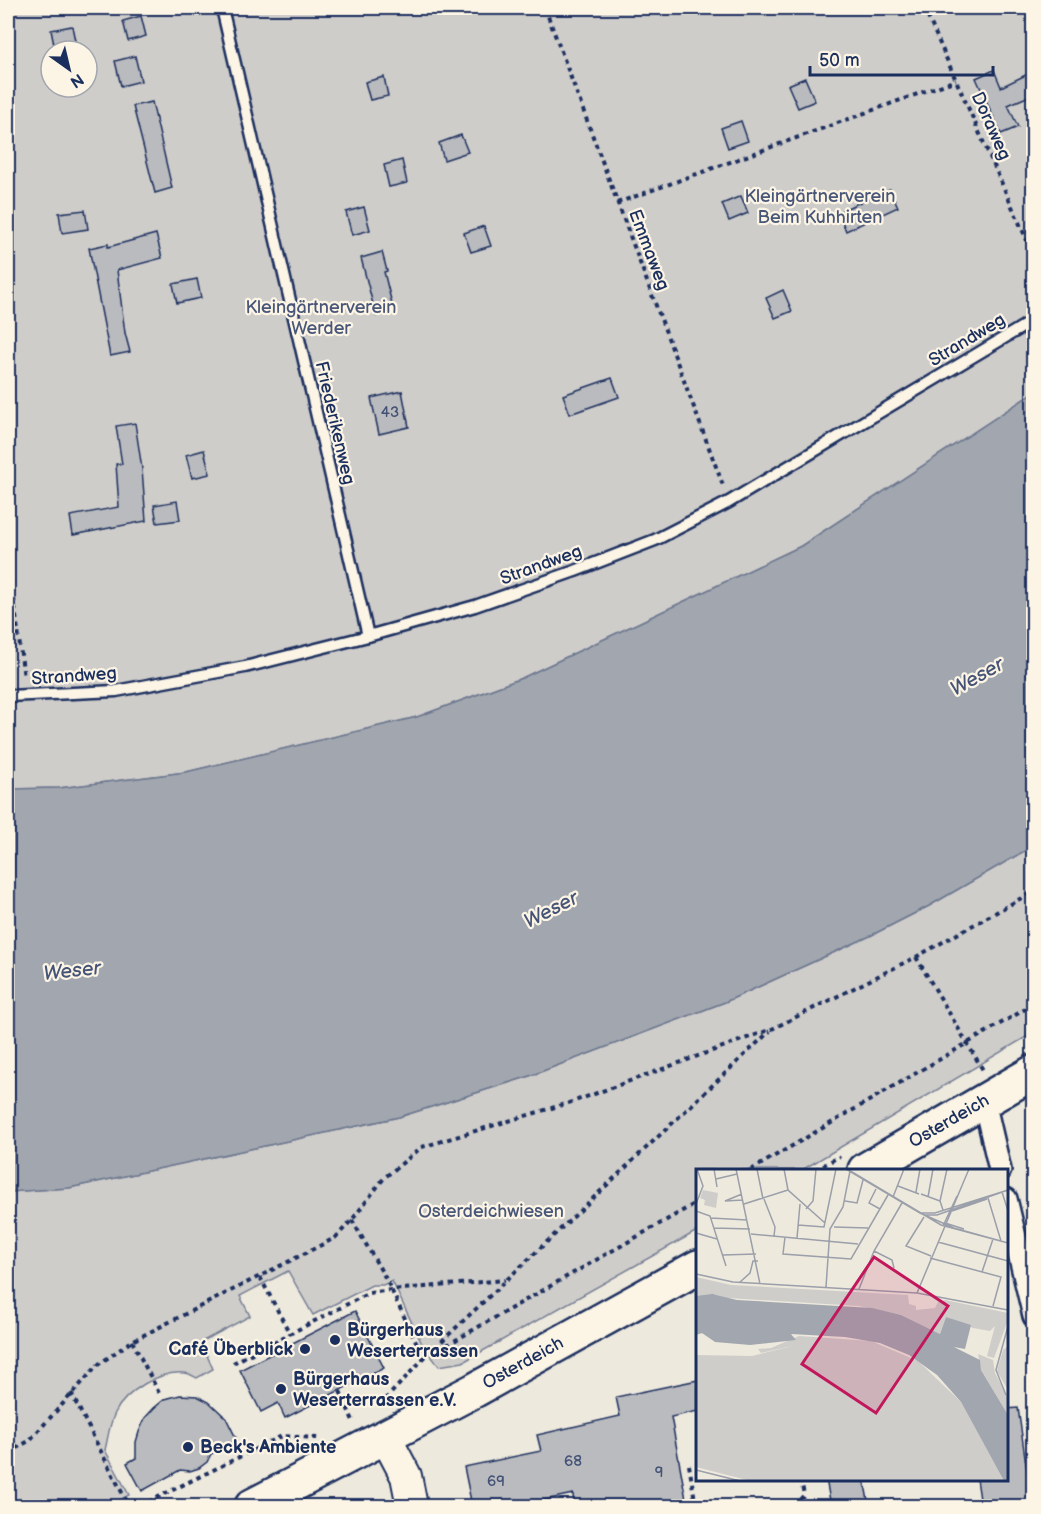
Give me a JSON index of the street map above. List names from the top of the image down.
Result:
{
  "streets": {
    "main road": ["Osterdeich"],
    "lane": ["Strandweg", "Friederikenweg"],
    "path": ["Doraweg", "Emmaweg"]
  },
  "crossings": [
    ["Emmaweg", "Strandweg"],
    ["Strandweg", "Friederikenweg"]
  ],
  "water": ["Weser"],
  "parks": ["Kleingärtnerverein Beim Kuhhirten", "Kleingärtnerverein Werder", "Osterdeichwiesen"],
  "places": [
    "Bürgerhaus Weserterrassen",
    "Café Überblick",
    "Bürgerhaus Weserterrassen e.V.",
    "Beck's Ambiente"
  ],
  "house_numbers": [
    "43",
    "68",
    "9",
    "69"
  ],
  "scale_bar": "50 m",
  "north": "bottom right"
}
